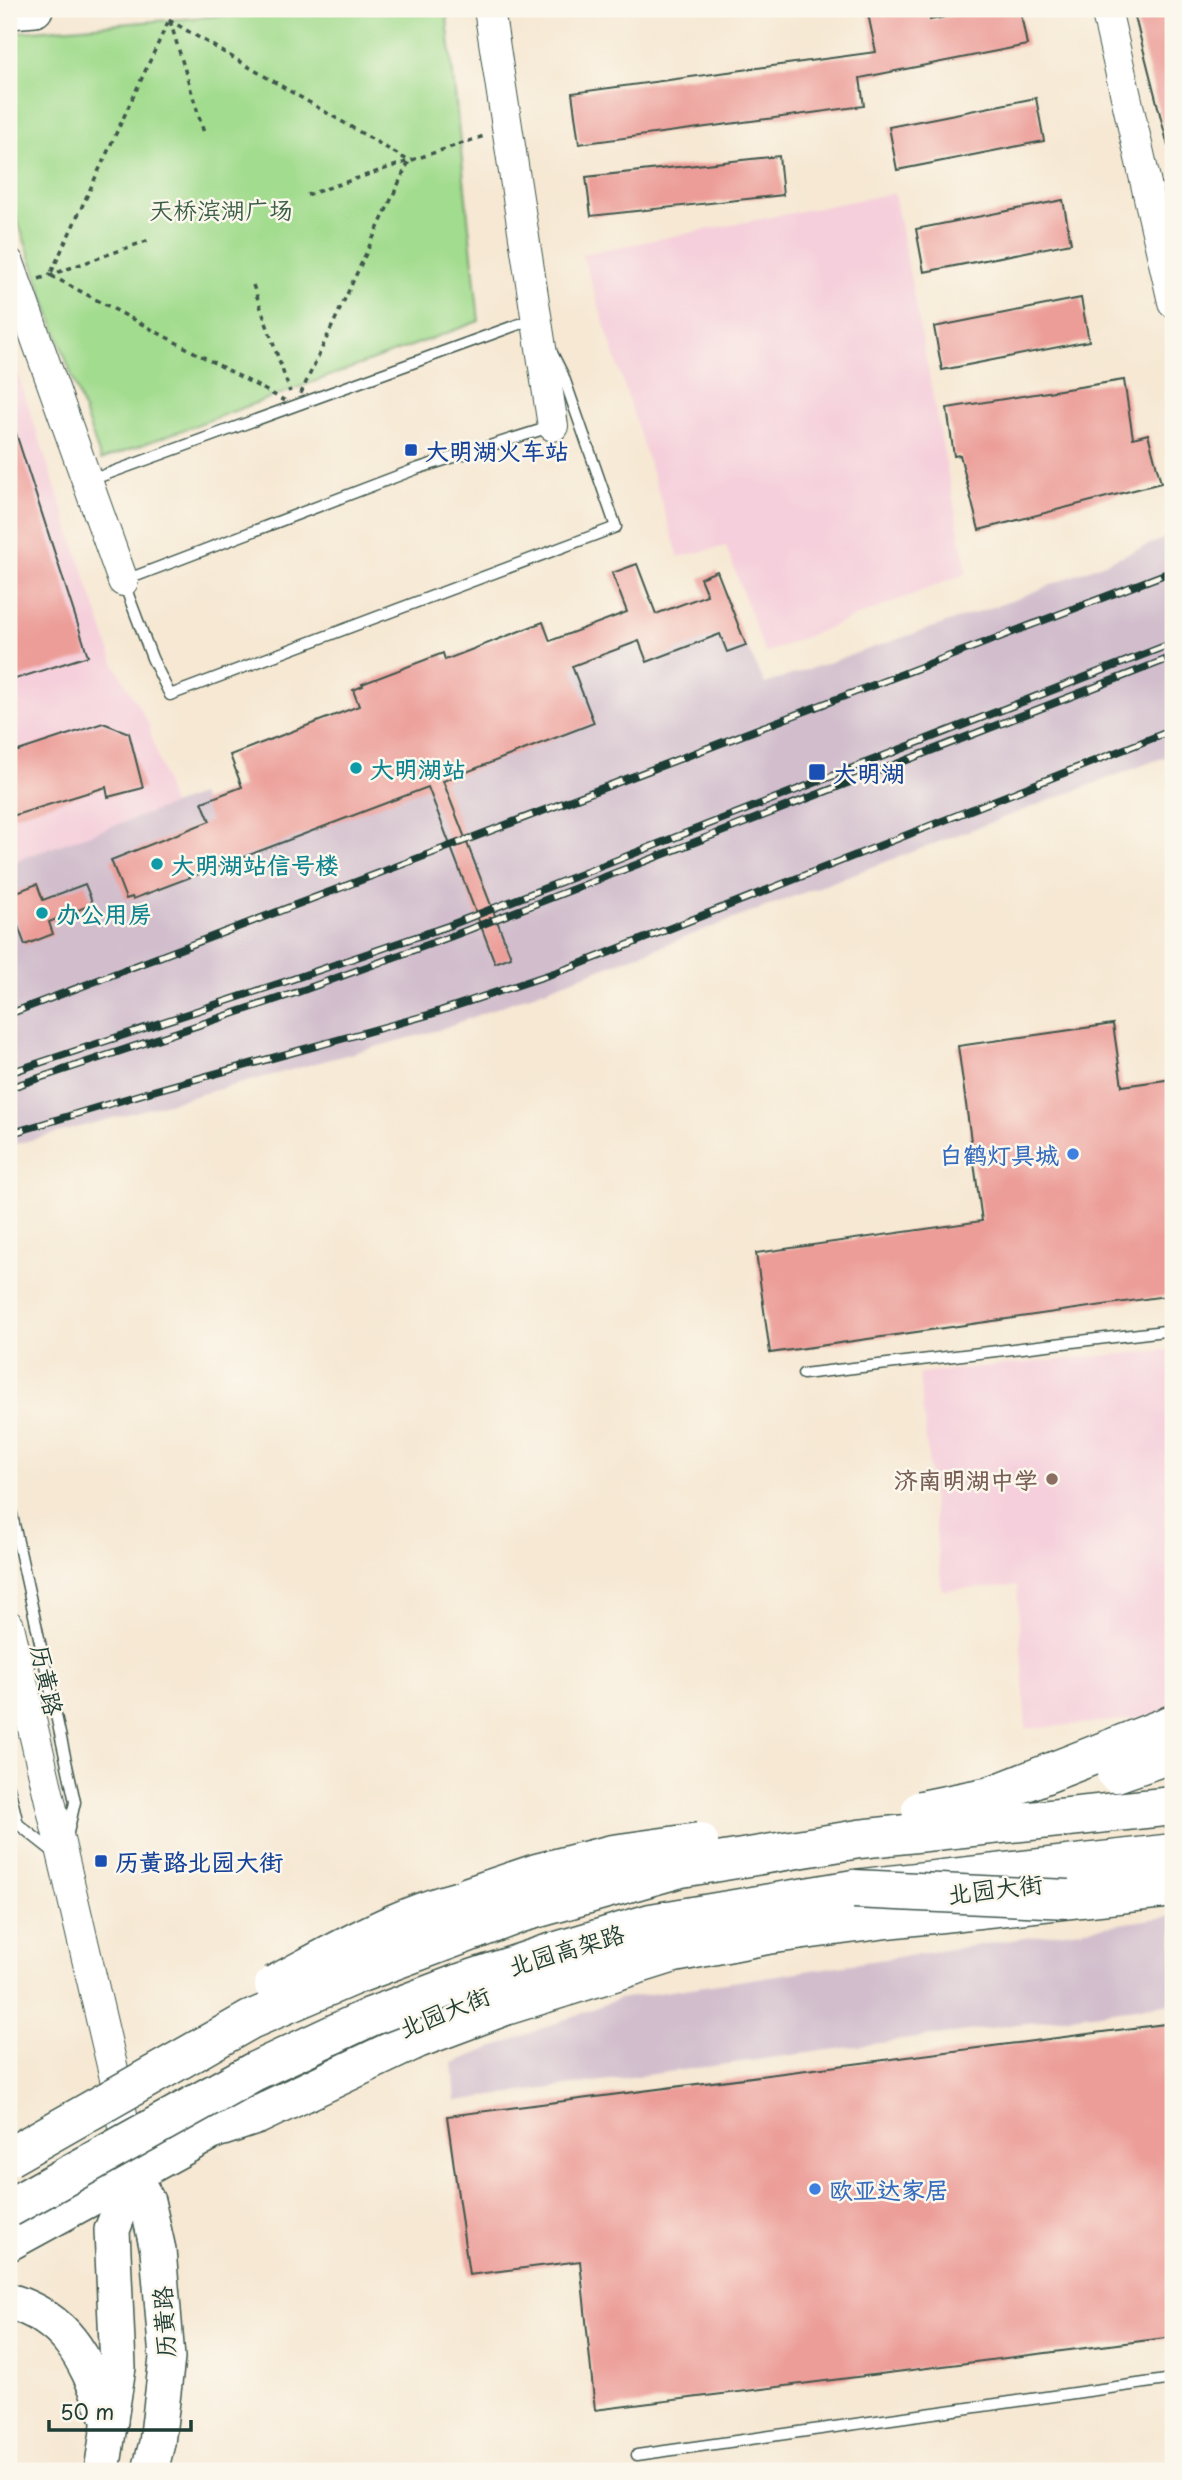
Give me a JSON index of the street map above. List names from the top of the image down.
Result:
{
  "streets": {
    "highway": ["北园高架路"],
    "main road": ["历黄路", "北园大街"]
  },
  "crossings": [
    ["历黄路", "北园大街"]
  ],
  "parks": ["天桥滨湖广场"],
  "places": {
    "transit": ["大明湖火车站", "大明湖", "历黄路北园大街"],
    "other": [
      "大明湖站",
      "大明湖站信号楼",
      "办公用房",
      "白鹤灯具城",
      "济南明湖中学",
      "欧亚达家居"
    ]
  },
  "scale_bar": "50 m"
}
